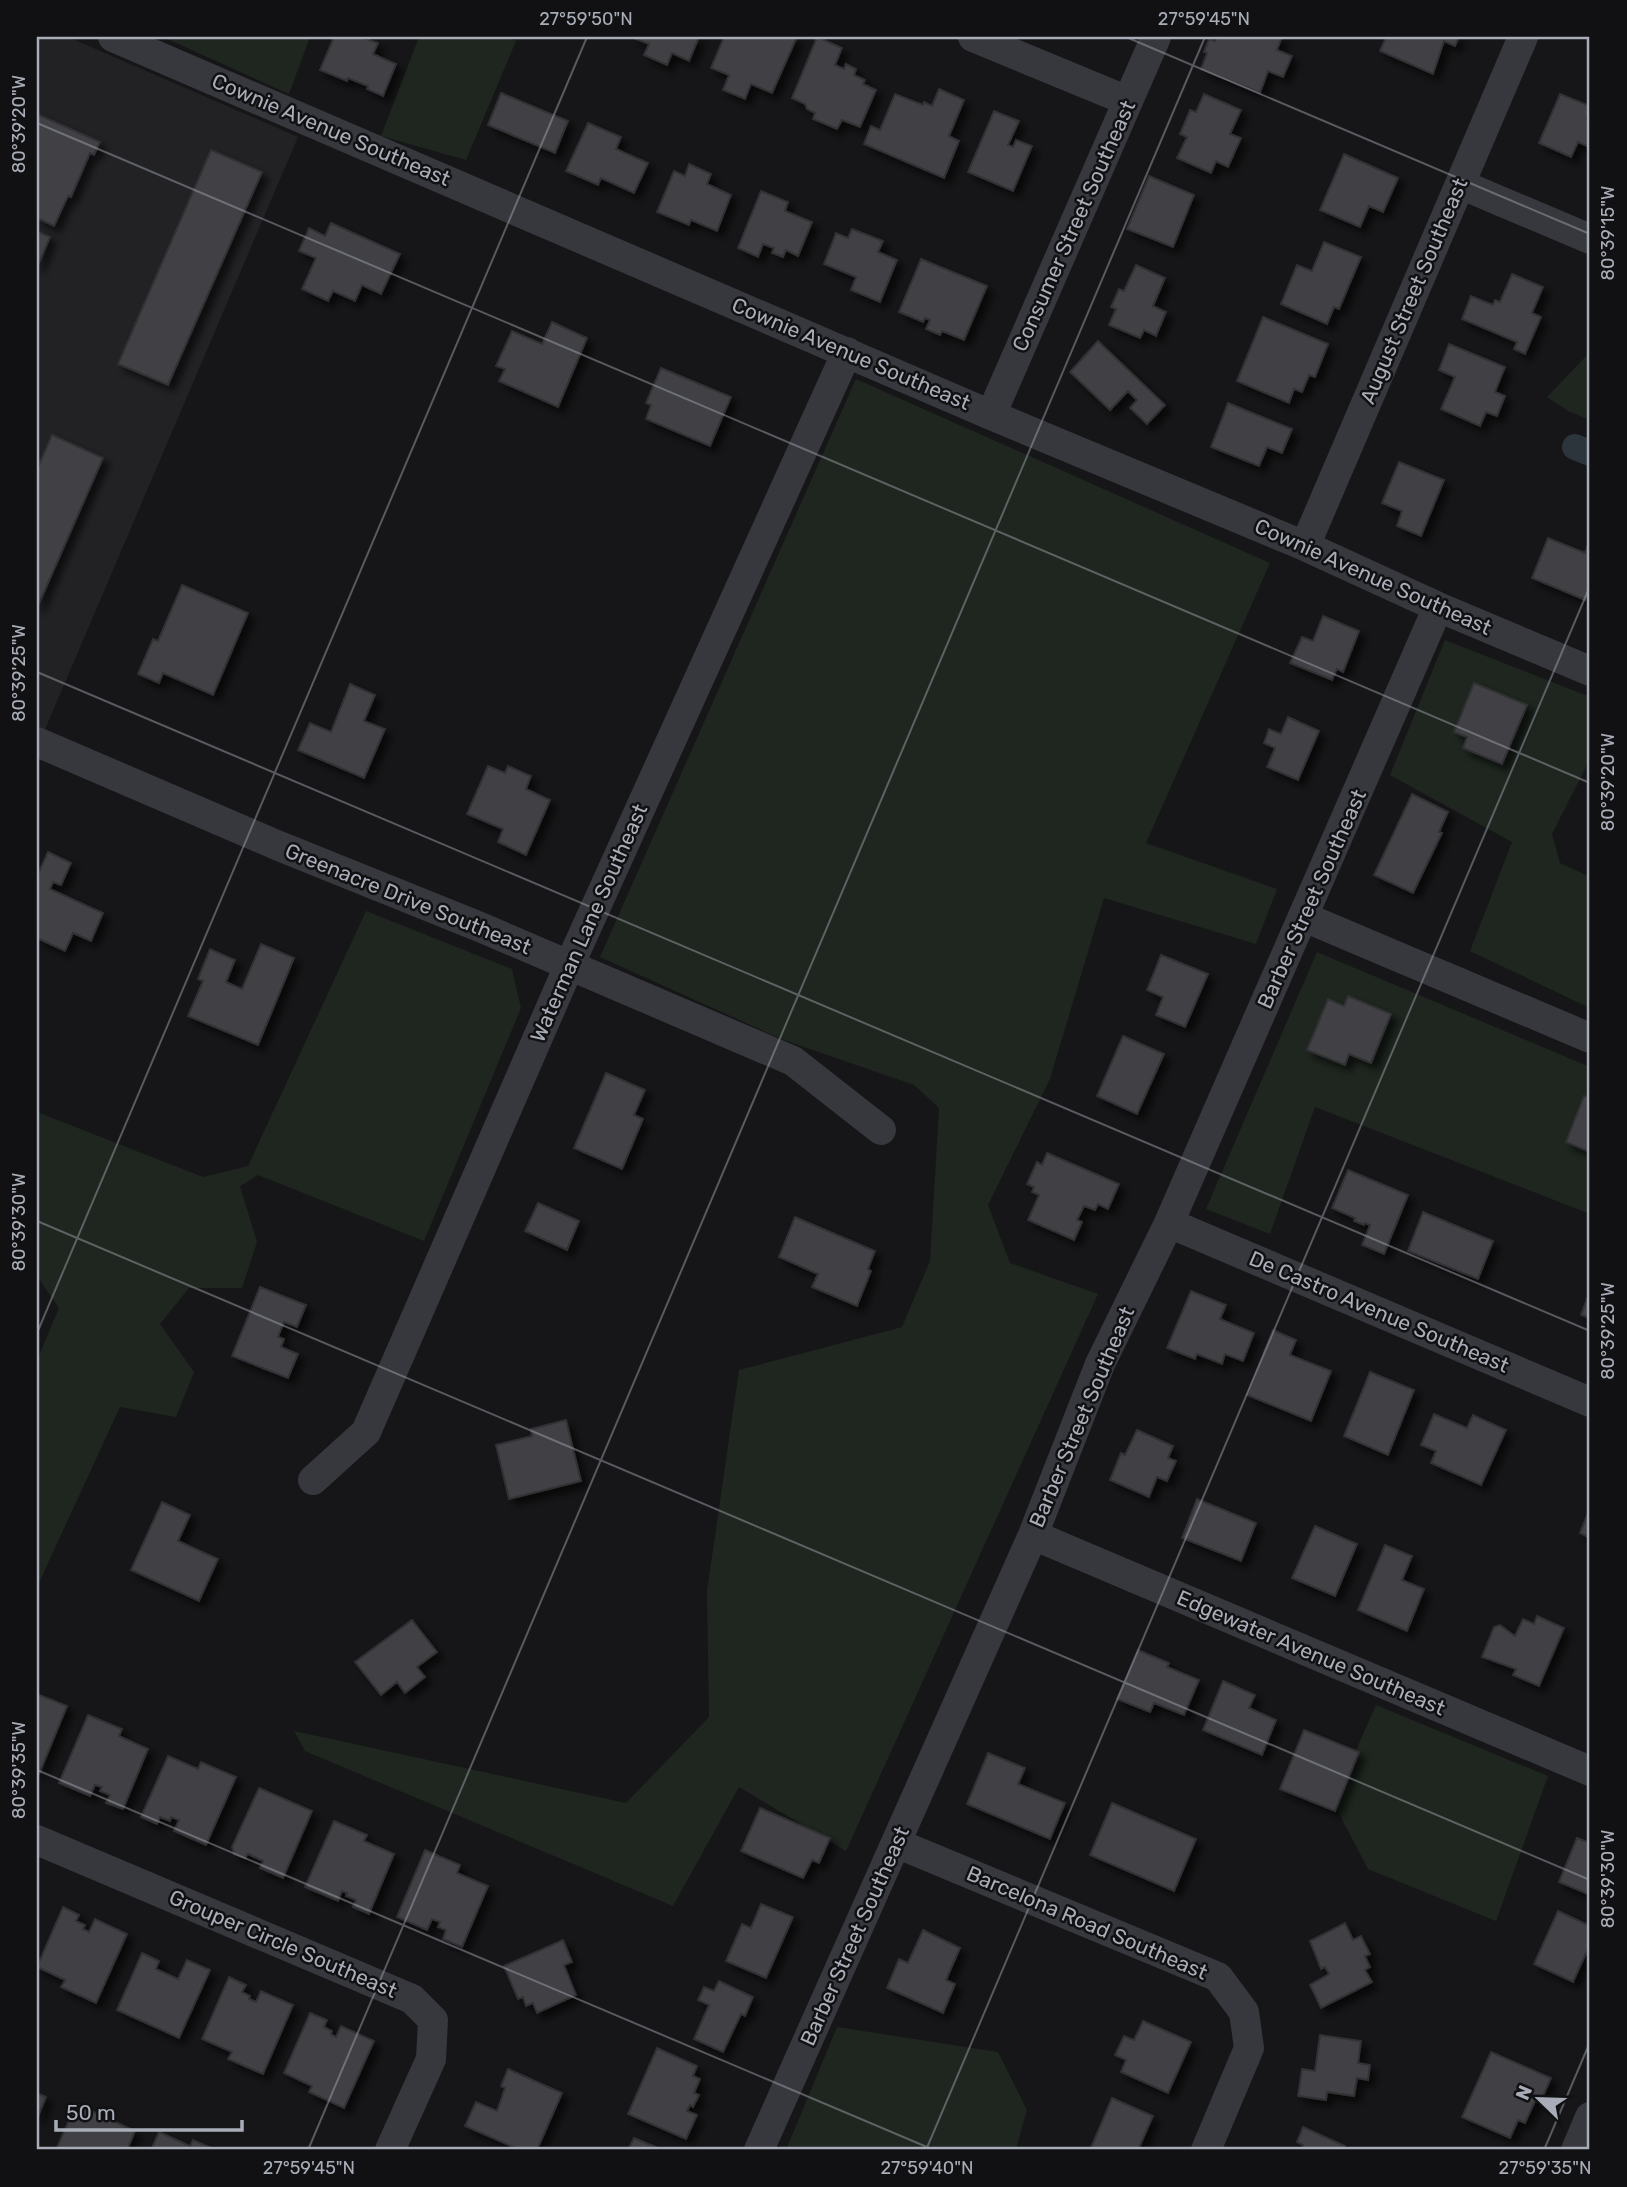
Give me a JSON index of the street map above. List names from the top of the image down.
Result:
{
  "streets": {
    "street": [
      "Cownie Avenue Southeast",
      "Consumer Street Southeast",
      "August Street Southeast",
      "Greenacre Drive Southeast",
      "Barber Street Southeast",
      "Waterman Lane Southeast",
      "De Castro Avenue Southeast",
      "Edgewater Avenue Southeast",
      "Barcelona Road Southeast",
      "Grouper Circle Southeast"
    ]
  },
  "crossings": [
    ["Cownie Avenue Southeast", "Consumer Street Southeast"],
    ["Cownie Avenue Southeast", "August Street Southeast"],
    ["Cownie Avenue Southeast", "Barber Street Southeast"],
    ["Cownie Avenue Southeast", "Waterman Lane Southeast"],
    ["Greenacre Drive Southeast", "Waterman Lane Southeast"],
    ["Barber Street Southeast", "De Castro Avenue Southeast"],
    ["Barber Street Southeast", "Edgewater Avenue Southeast"],
    ["Barber Street Southeast", "Barcelona Road Southeast"]
  ],
  "scale_bar": "50 m",
  "north": "top left",
  "coordinates": [
    "27°59'50\"N",
    "27°59'45\"N",
    "80°39'20\"W",
    "80°39'15\"W",
    "80°39'25\"W",
    "80°39'30\"W",
    "80°39'35\"W",
    "27°59'40\"N",
    "27°59'35\"N"
  ]
}
